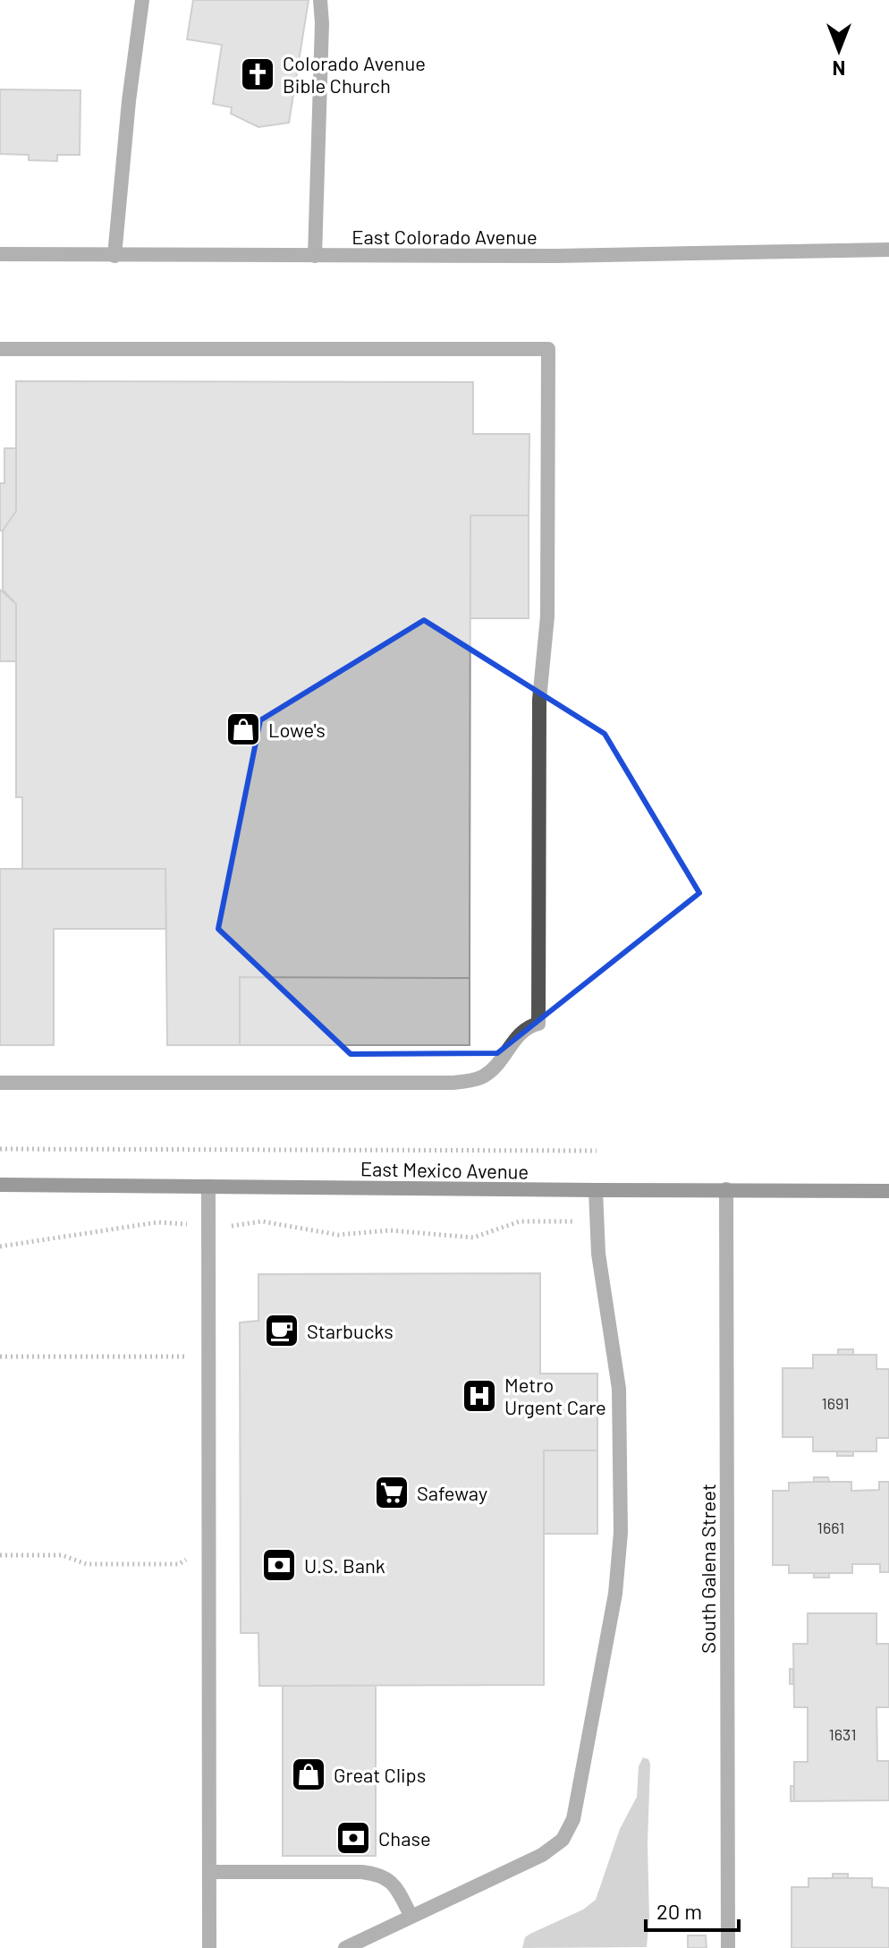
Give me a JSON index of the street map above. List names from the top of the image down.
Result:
{
  "streets": {
    "street": ["East Colorado Avenue", "East Mexico Avenue", "South Galena Street"]
  },
  "crossings": [
    ["East Mexico Avenue", "South Galena Street"]
  ],
  "places": {
    "church": ["Colorado Avenue Bible Church"],
    "shop": ["Lowe's", "Great Clips"],
    "cafe": ["Starbucks"],
    "hospital": ["Metro Urgent Care"],
    "supermarket": ["Safeway"],
    "bank": ["U.S. Bank", "Chase"]
  },
  "house_numbers": ["1691", "1661", "1631"],
  "scale_bar": "20 m",
  "north": "bottom"
}
